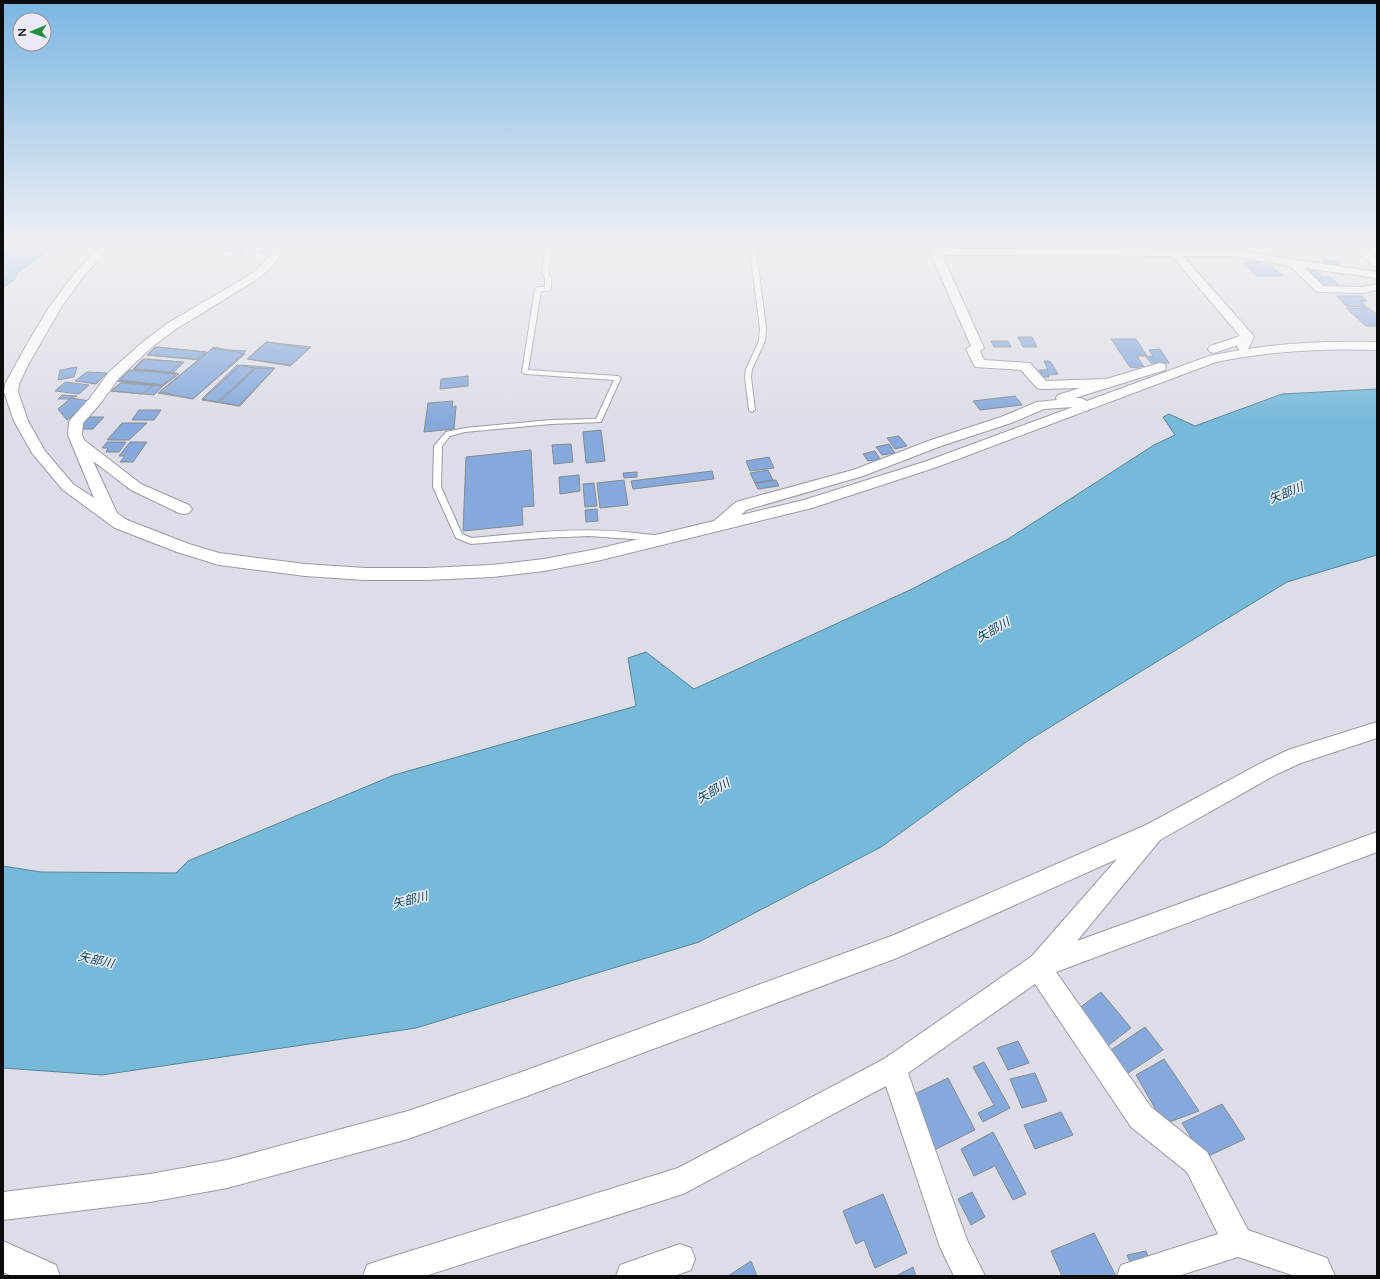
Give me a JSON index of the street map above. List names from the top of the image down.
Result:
{
  "water": ["矢部川"],
  "north": "left"
}
